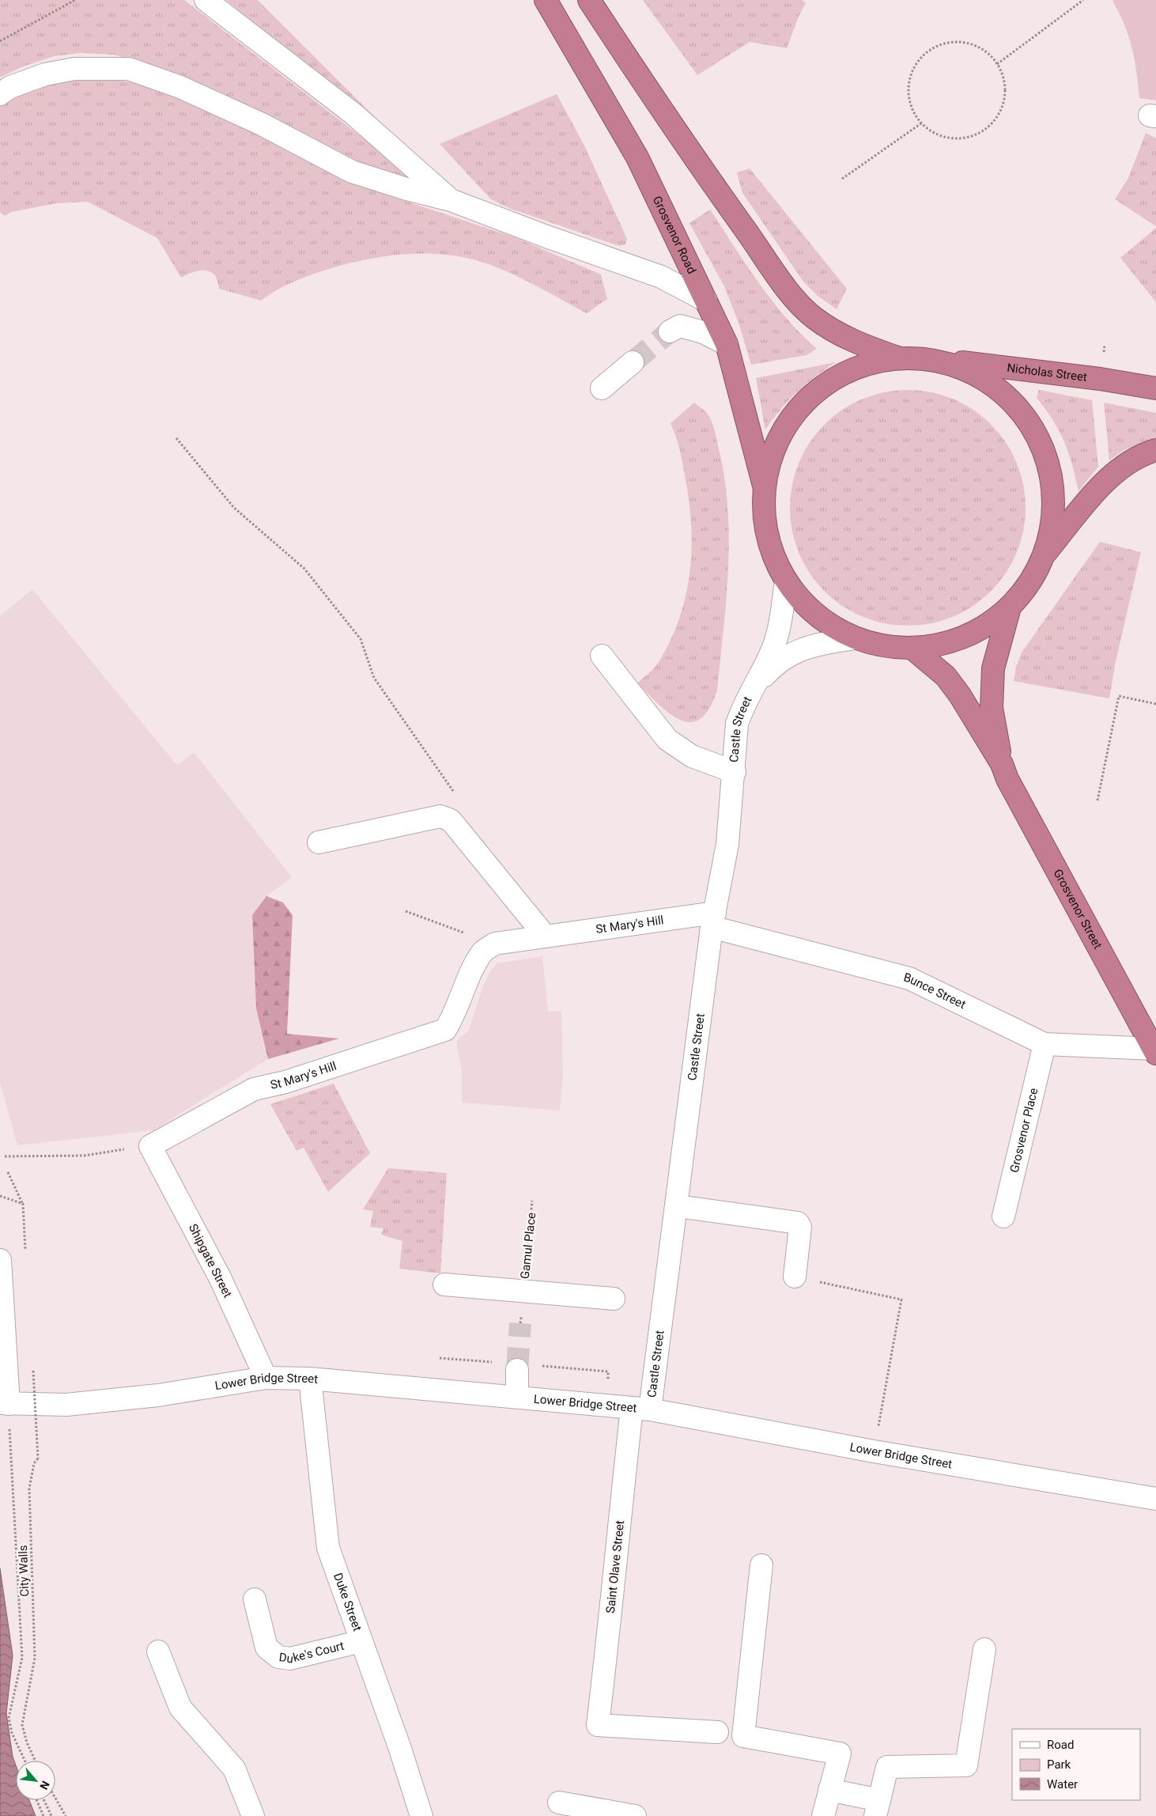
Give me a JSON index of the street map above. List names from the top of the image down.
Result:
{
  "streets": {
    "highway": ["Grosvenor Road", "Nicholas Street", "Grosvenor Street"],
    "street": [
      "Castle Street",
      "St Mary's Hill",
      "Bunce Street",
      "Grosvenor Place",
      "Shipgate Street",
      "Lower Bridge Street",
      "Saint Olave Street",
      "Duke Street",
      "Duke's Court"
    ],
    "path": ["Gamul Place", "City Walls"]
  },
  "crossings": [
    ["Castle Street", "St Mary's Hill"],
    ["Castle Street", "Bunce Street"],
    ["Castle Street", "Lower Bridge Street"],
    ["Castle Street", "Saint Olave Street"],
    ["Grosvenor Street", "Bunce Street"],
    ["St Mary's Hill", "Bunce Street"],
    ["St Mary's Hill", "Shipgate Street"],
    ["Bunce Street", "Grosvenor Place"],
    ["Shipgate Street", "Lower Bridge Street"],
    ["Lower Bridge Street", "Saint Olave Street"],
    ["Lower Bridge Street", "Duke Street"],
    ["Duke Street", "Duke's Court"]
  ],
  "legend": ["Road", "Park", "Water"],
  "north": "bottom right"
}
